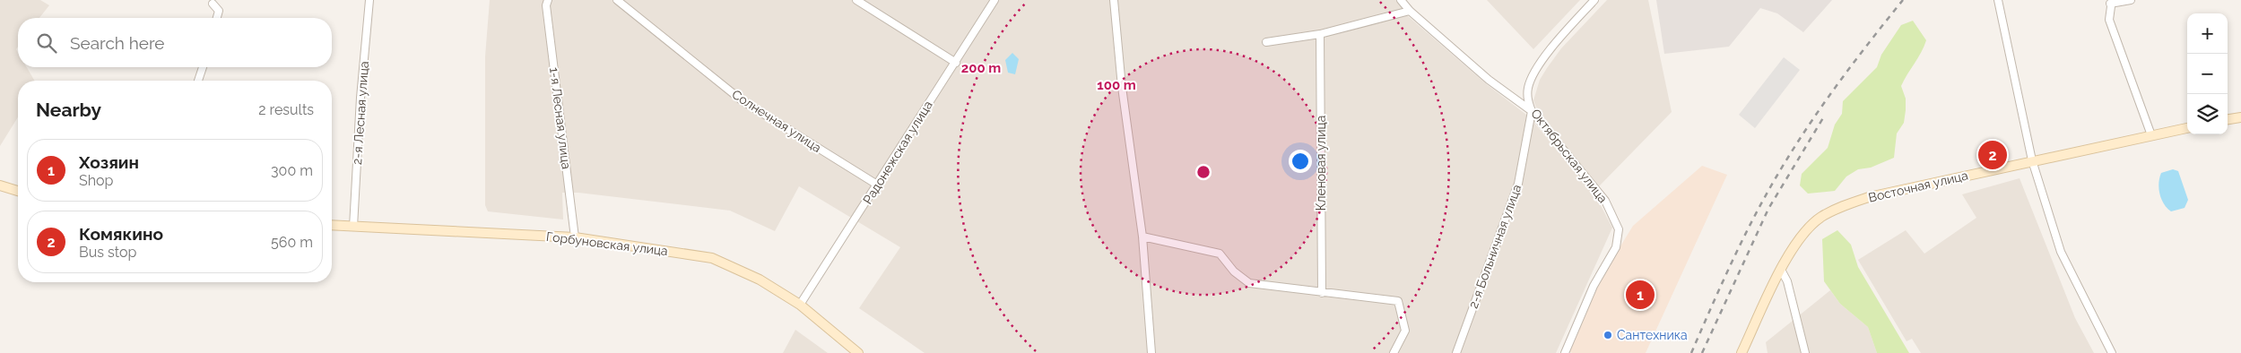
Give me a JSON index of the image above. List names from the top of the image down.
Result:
{
  "streets": {
    "main road": ["Восточная улица", "Горбуновская улица"],
    "street": [
      "2-я Лесная улица",
      "1-я Лесная улица",
      "Солнечная улица",
      "Радонежская улица",
      "Октябрьская улица",
      "Кленовая улица",
      "2-я Больничная улица"
    ]
  },
  "crossings": [
    ["2-я Лесная улица", "Горбуновская улица"],
    ["1-я Лесная улица", "Горбуновская улица"],
    ["Солнечная улица", "Радонежская улица"],
    ["Радонежская улица", "Горбуновская улица"],
    ["Октябрьская улица", "2-я Больничная улица"]
  ],
  "places": ["Сантехника"],
  "page": {
    "map_buttons": ["+", "−"],
    "search": "Search here",
    "heading": ["Nearby", "2 results"],
    "pins": ["2", "1"],
    "list": [
      {
        "mark": "1",
        "name": "Хозяин",
        "note": "Shop",
        "value": "300 m"
      },
      {
        "mark": "2",
        "name": "Комякино",
        "note": "Bus stop",
        "value": "560 m"
      }
    ]
  },
  "rings": ["200 m", "100 m"]
}
